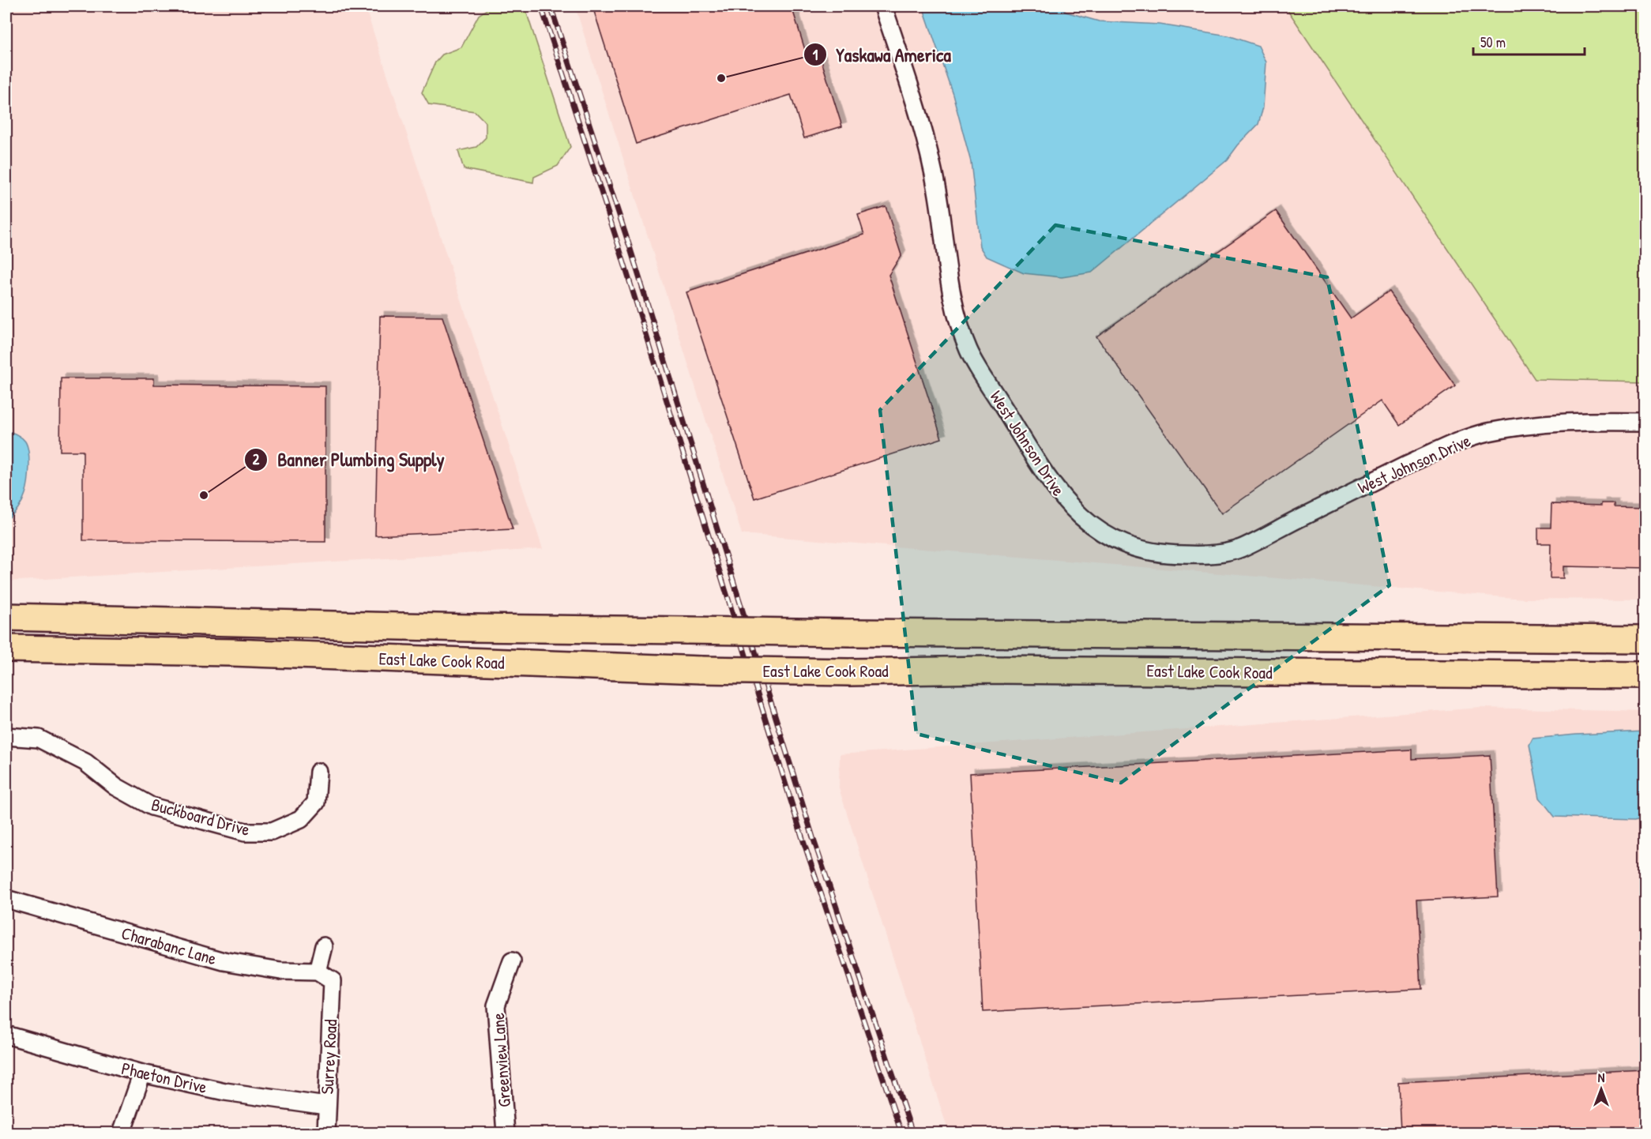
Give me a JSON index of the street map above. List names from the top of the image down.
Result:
{
  "streets": {
    "main road": ["East Lake Cook Road"],
    "street": [
      "West Johnson Drive",
      "Buckboard Drive",
      "Charabanc Lane",
      "Surrey Road",
      "Greenview Lane",
      "Phaeton Drive"
    ]
  },
  "crossings": [
    ["Charabanc Lane", "Surrey Road"],
    ["Surrey Road", "Phaeton Drive"]
  ],
  "places": ["Yaskawa America", "Banner Plumbing Supply"],
  "scale_bar": "50 m",
  "north": "top"
}
